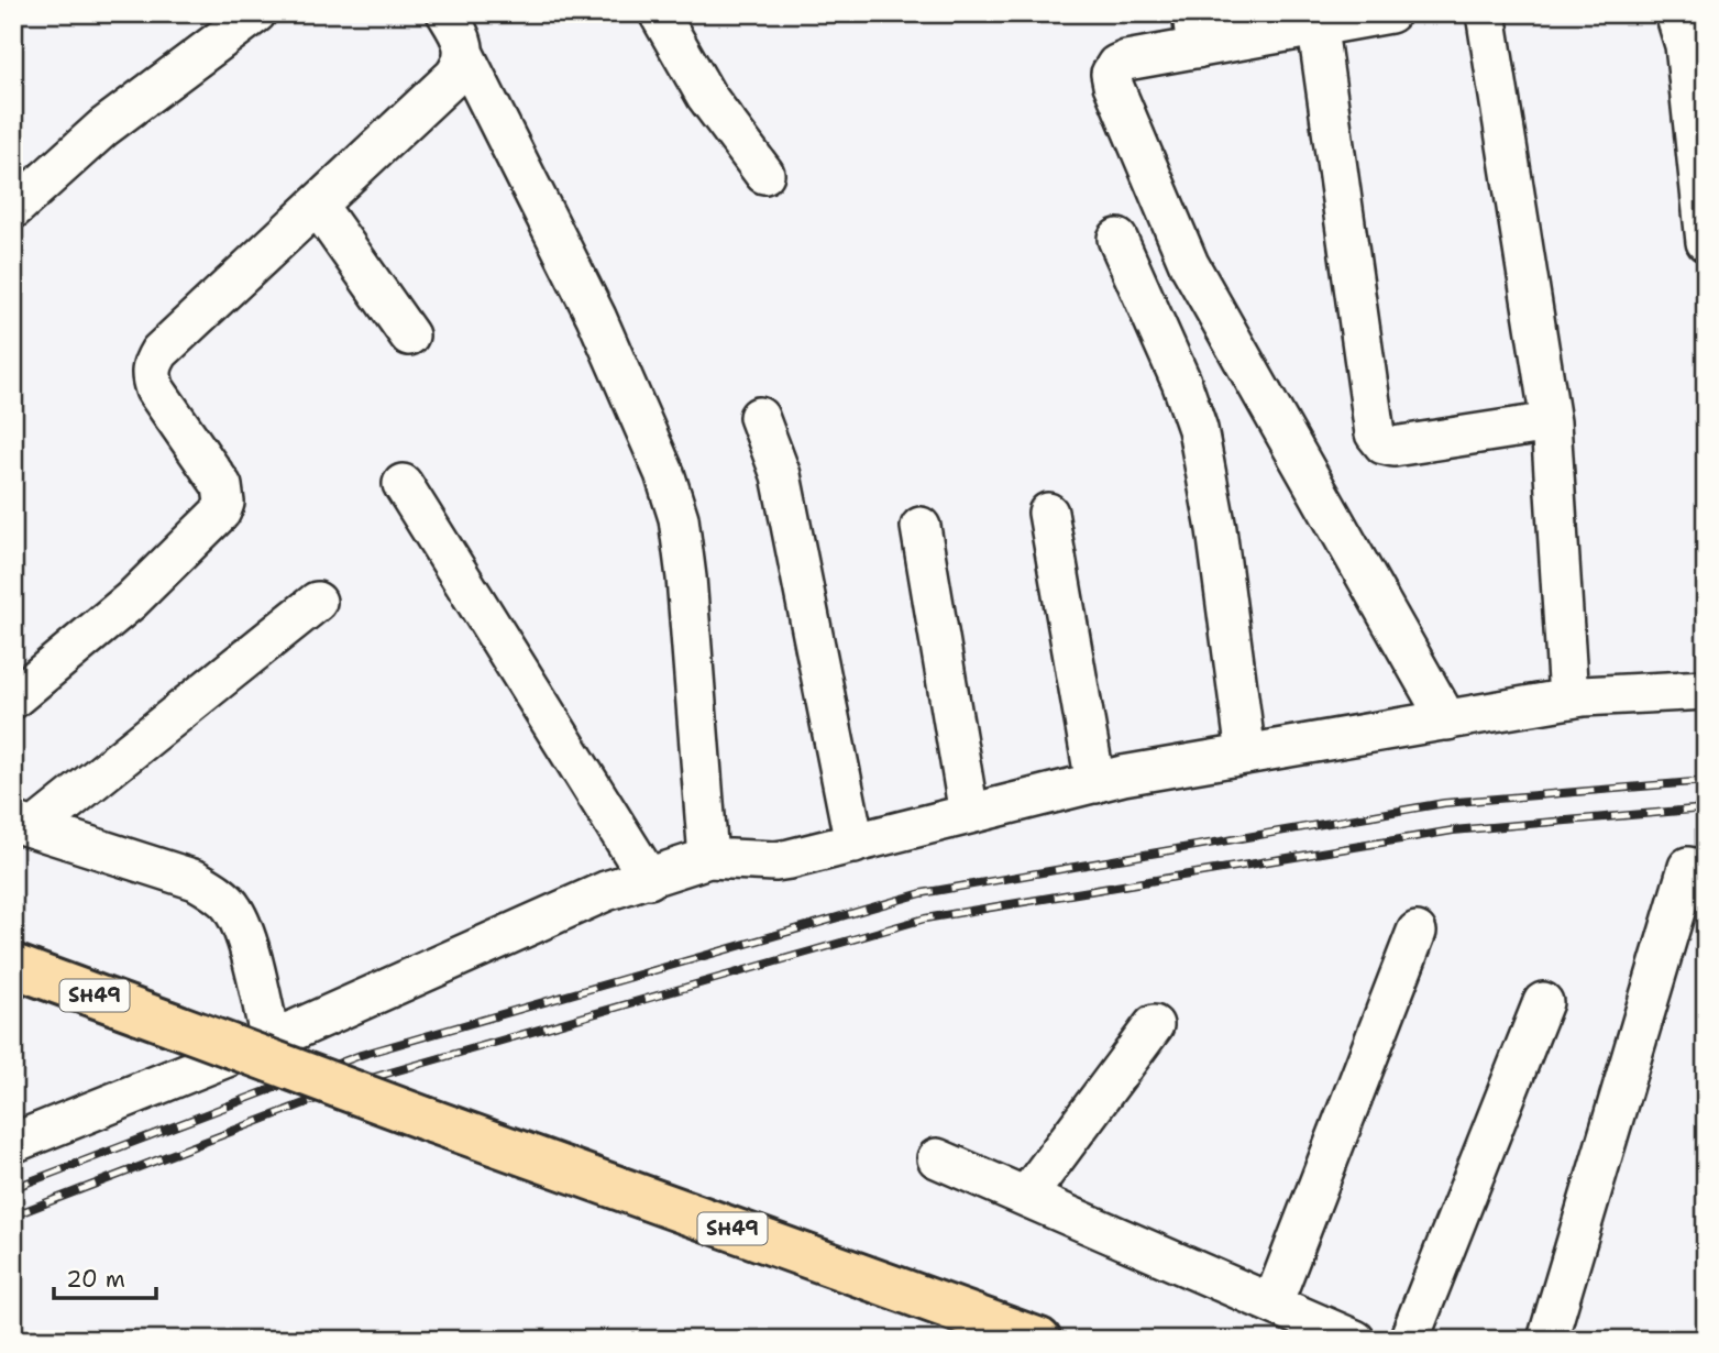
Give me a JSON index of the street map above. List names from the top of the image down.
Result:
{
  "streets": {
    "main road": ["SH49"]
  },
  "scale_bar": "20 m"
}
